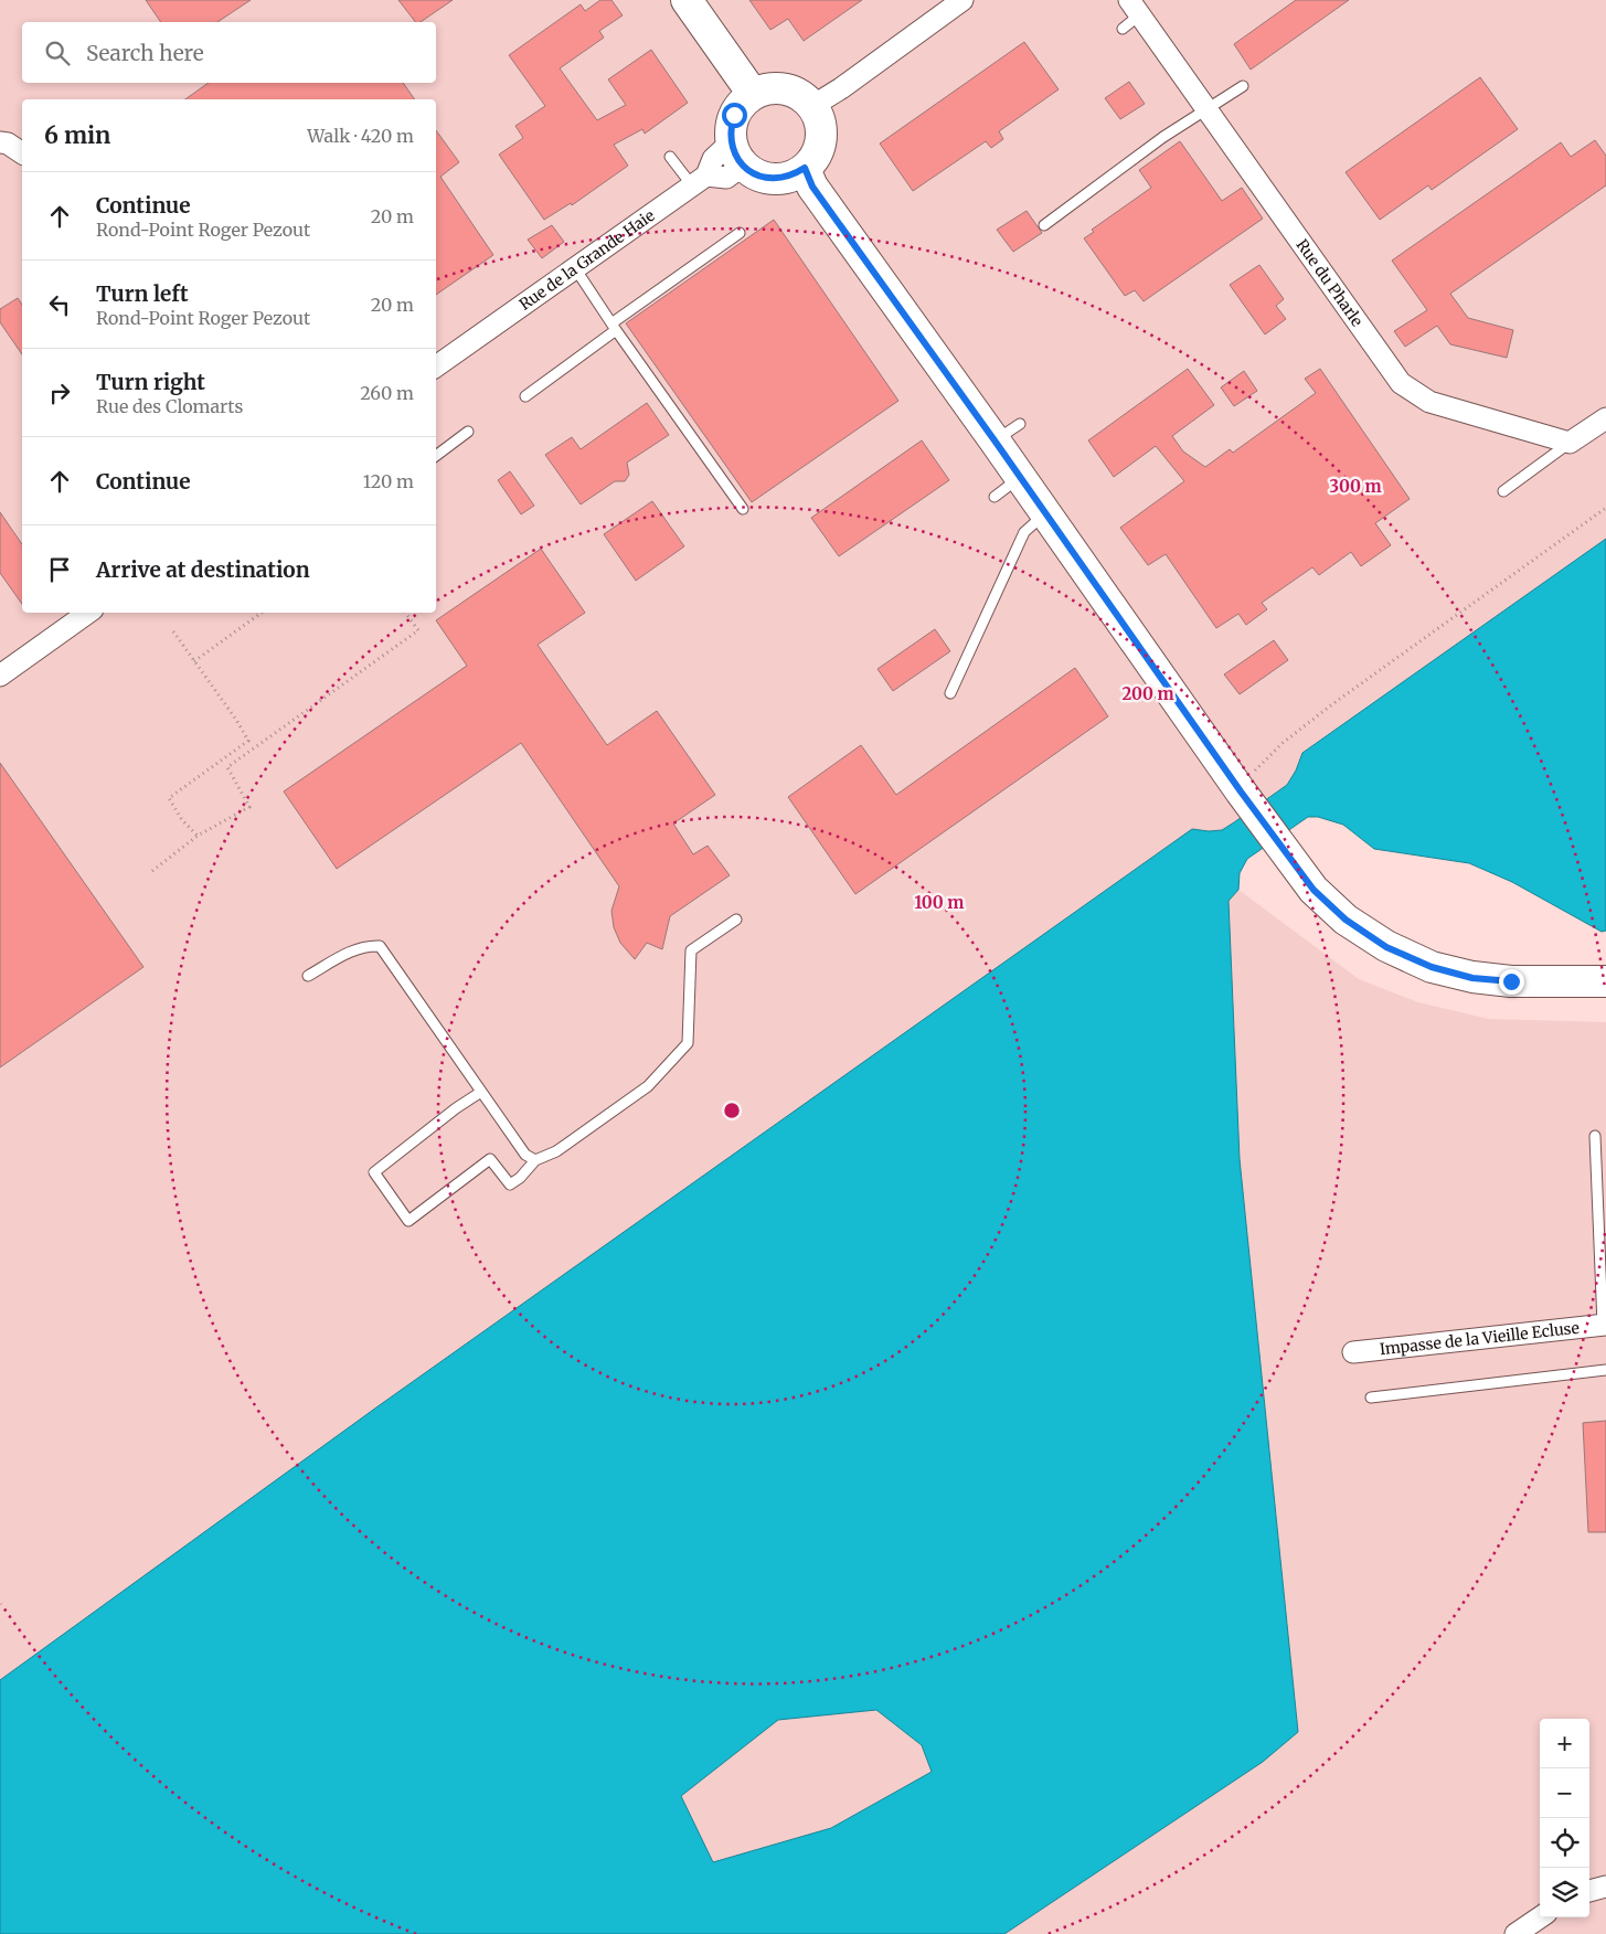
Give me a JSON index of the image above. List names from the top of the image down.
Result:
{
  "streets": {
    "street": ["Rue de la Grande Haie", "Rue du Pharle", "Impasse de la Vieille Ecluse"]
  },
  "page": {
    "search": "Search here",
    "heading": ["6 min", "Walk · 420 m"],
    "list": [
      ["Continue", "Rond-Point Roger Pezout", "20 m"],
      ["Turn left", "Rond-Point Roger Pezout", "20 m"],
      ["Turn right", "Rue des Clomarts", "260 m"],
      ["Continue", "120 m"],
      "Arrive at destination"
    ],
    "map_buttons": ["+", "−"]
  },
  "rings": ["300 m", "200 m", "100 m"]
}
